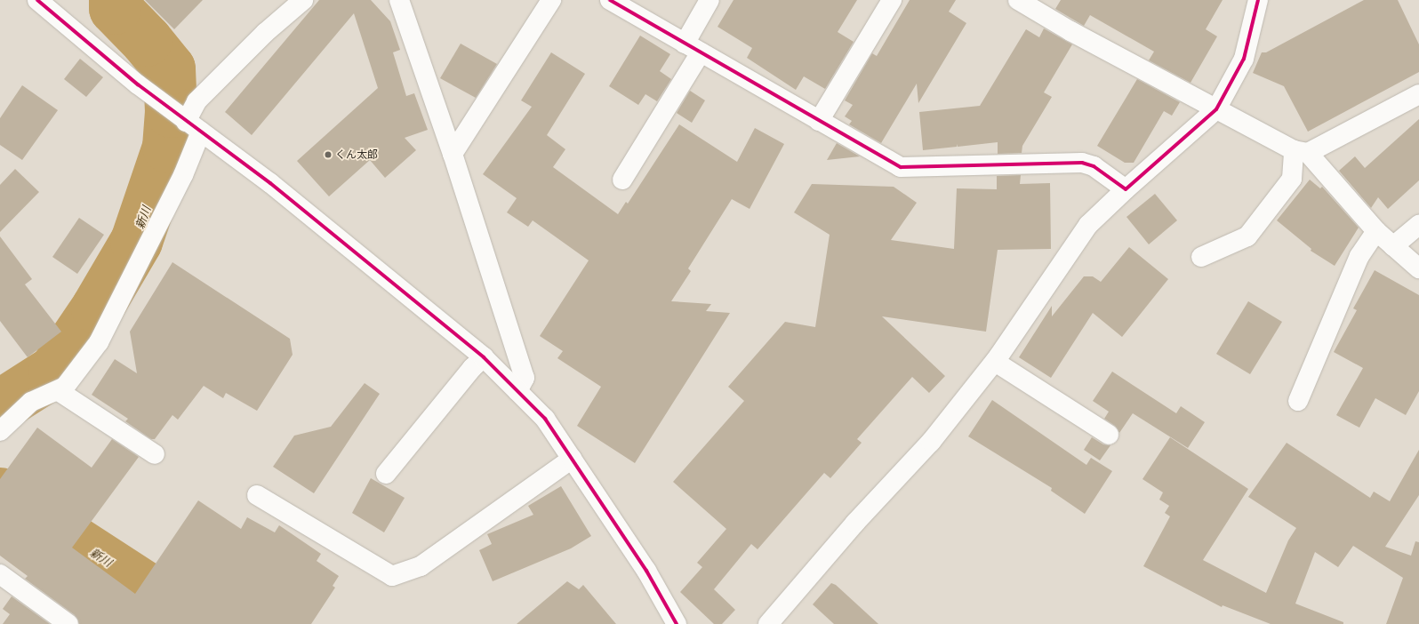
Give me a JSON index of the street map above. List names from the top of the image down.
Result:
{
  "water": ["新川"],
  "places": ["くん太郎"]
}
